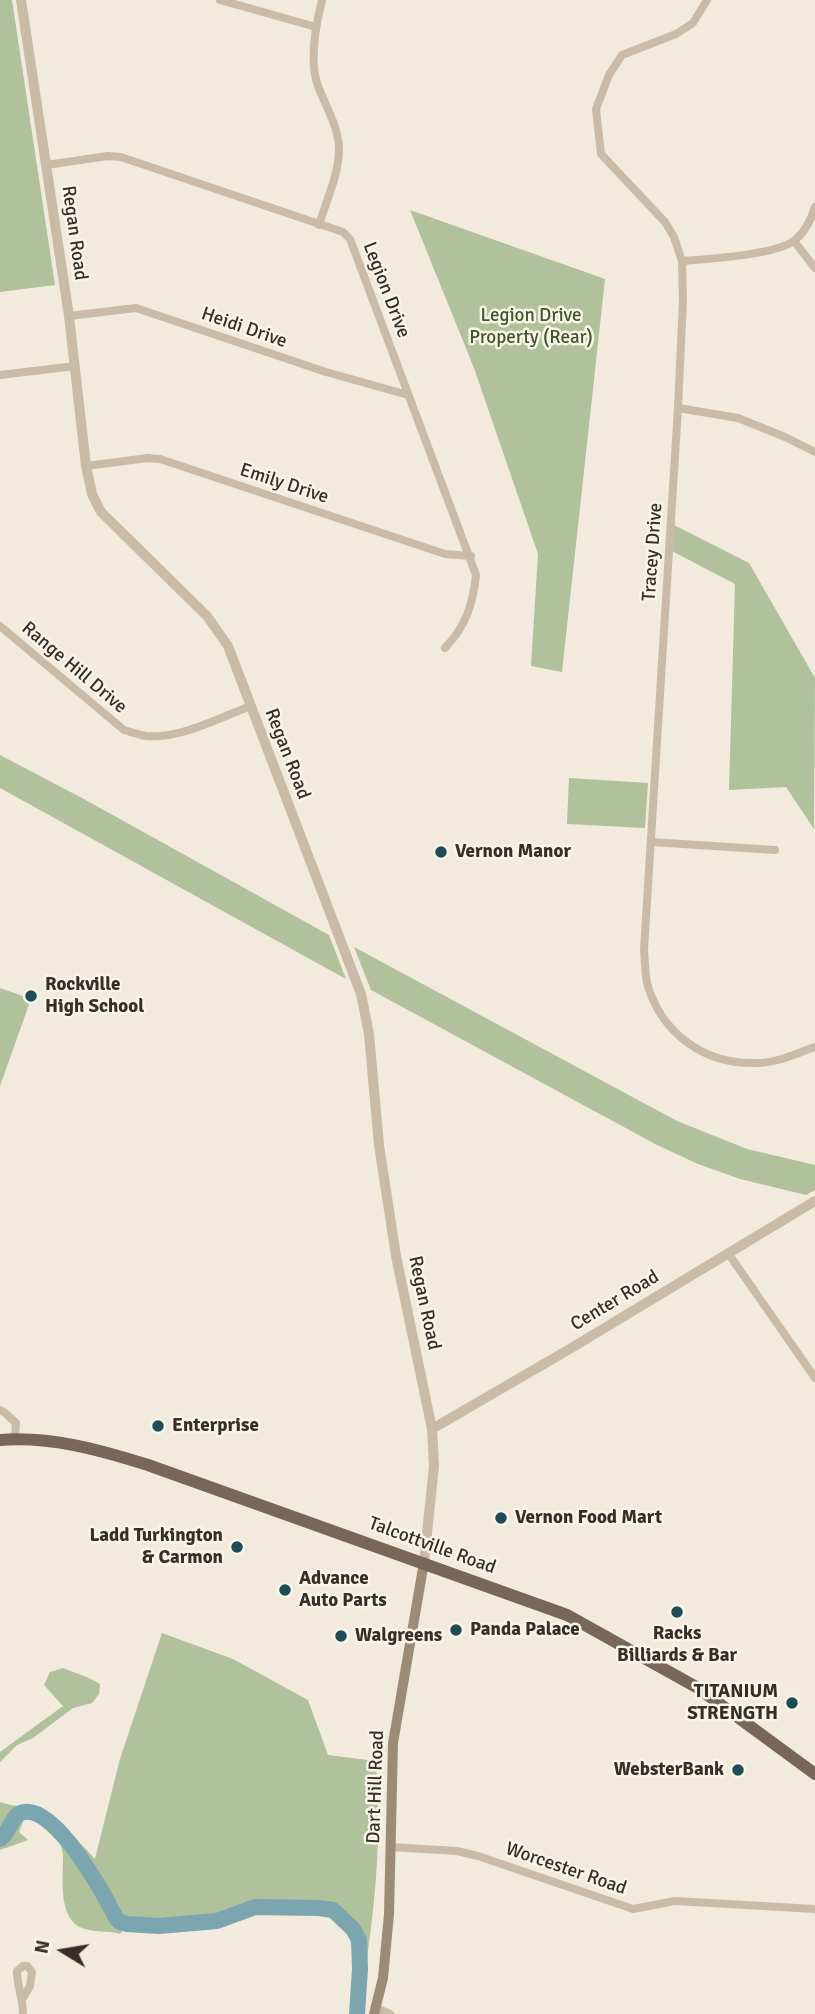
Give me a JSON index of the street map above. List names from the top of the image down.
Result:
{
  "streets": {
    "main road": ["Talcottville Road", "Dart Hill Road"],
    "street": [
      "Regan Road",
      "Legion Drive",
      "Heidi Drive",
      "Emily Drive",
      "Tracey Drive",
      "Range Hill Drive",
      "Center Road",
      "Worcester Road"
    ]
  },
  "crossings": [
    ["Regan Road", "Legion Drive"],
    ["Regan Road", "Heidi Drive"],
    ["Regan Road", "Emily Drive"],
    ["Regan Road", "Range Hill Drive"],
    ["Regan Road", "Center Road"],
    ["Regan Road", "Talcottville Road"],
    ["Regan Road", "Dart Hill Road"],
    ["Legion Drive", "Heidi Drive"],
    ["Legion Drive", "Emily Drive"],
    ["Talcottville Road", "Dart Hill Road"],
    ["Dart Hill Road", "Worcester Road"]
  ],
  "parks": ["Legion Drive Property (Rear)"],
  "places": [
    "Vernon Manor",
    "Rockville High School",
    "Enterprise",
    "Vernon Food Mart",
    "Ladd Turkington & Carmon",
    "Advance Auto Parts",
    "Racks Billiards & Bar",
    "Panda Palace",
    "Walgreens",
    "TITANIUM STRENGTH",
    "WebsterBank"
  ],
  "north": "left"
}
